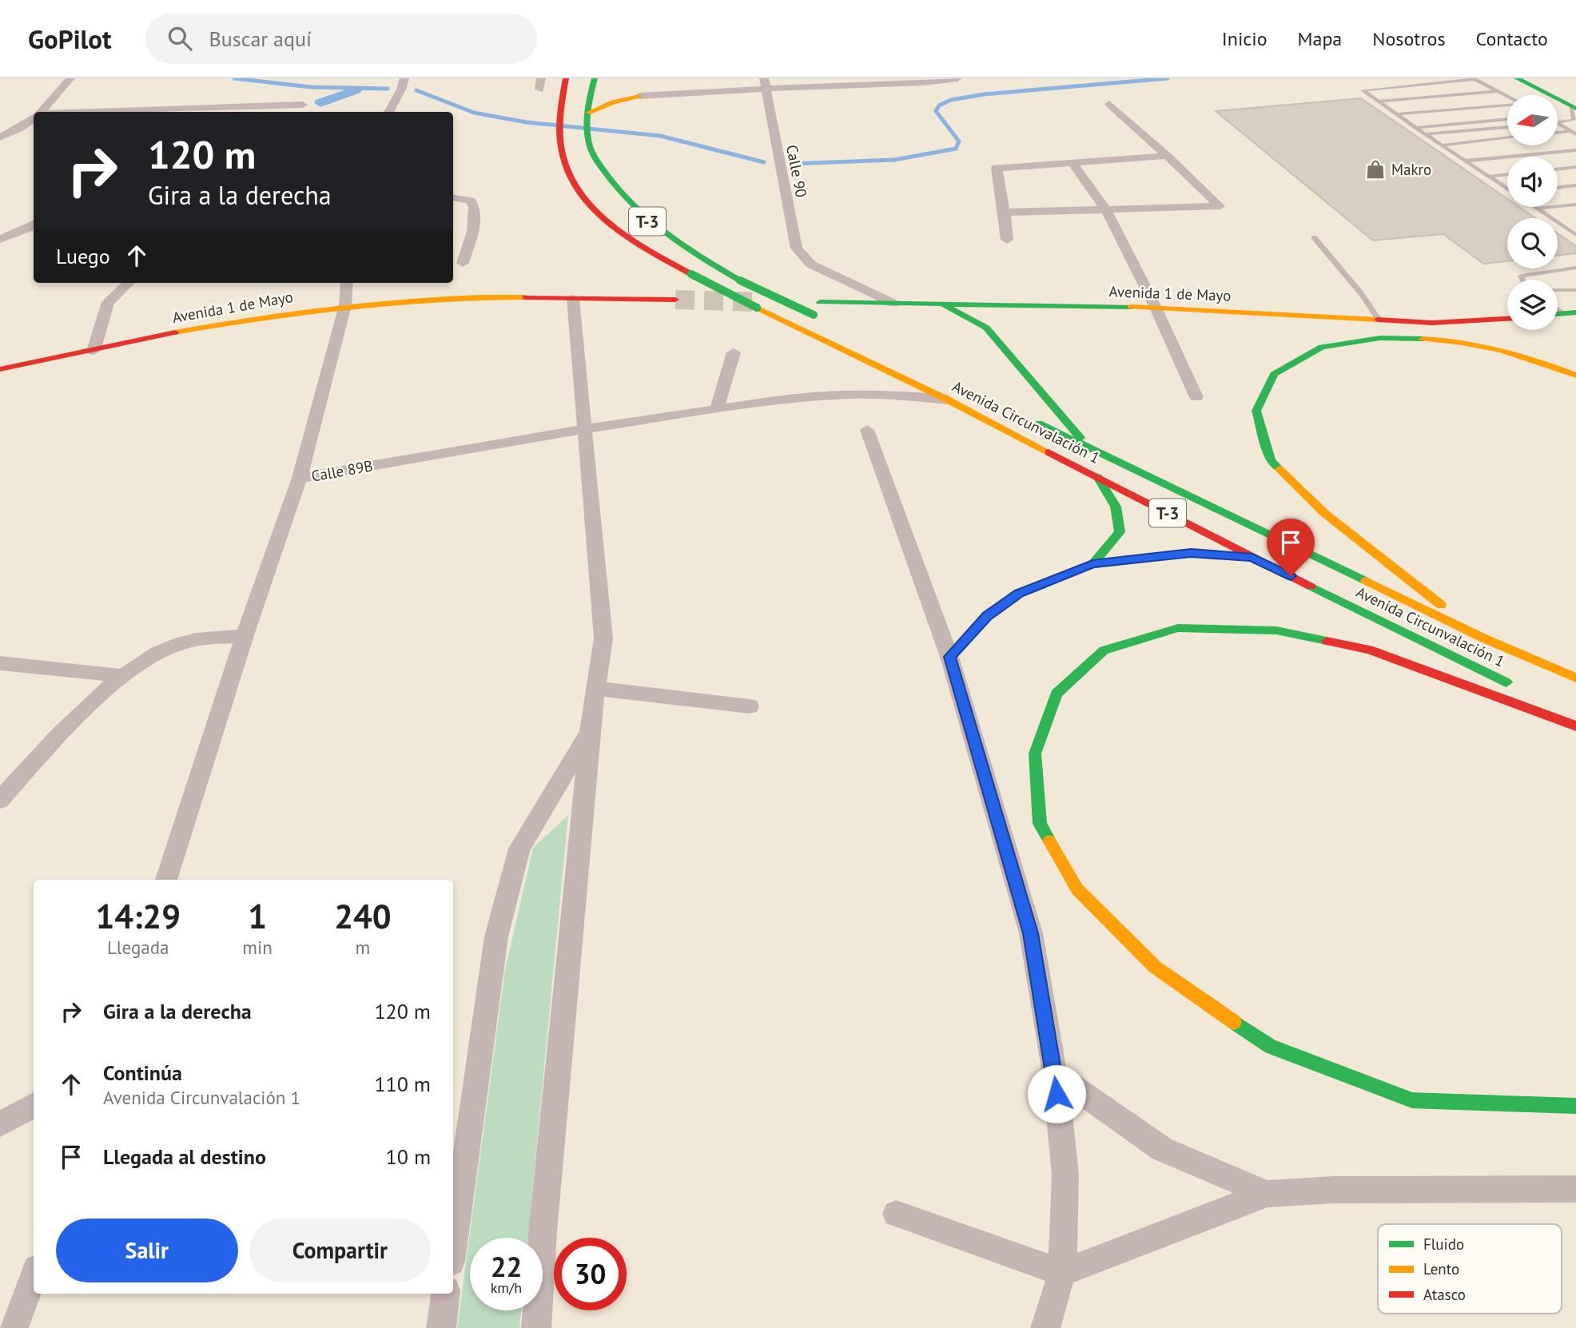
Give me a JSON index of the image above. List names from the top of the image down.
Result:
{
  "streets": {
    "main road": ["T-3", "Avenida 1 de Mayo", "Avenida Circunvalación 1"],
    "street": ["Calle 90", "Calle 89B"]
  },
  "crossings": [
    ["Calle 90", "Avenida 1 de Mayo"],
    ["Avenida 1 de Mayo", "Calle 89B"],
    ["Avenida Circunvalación 1", "Calle 89B"]
  ],
  "places": {
    "shop": ["Makro"]
  },
  "legend": ["Fluido", "Lento", "Atasco"],
  "north": "left",
  "page": {
    "header": "GoPilot",
    "search": "Buscar aquí",
    "nav": [
      "Inicio",
      "Mapa",
      "Nosotros",
      "Contacto"
    ],
    "turn": ["120 m", "Gira a la derecha"],
    "then": "Luego",
    "eta": [
      "14:29",
      "Llegada",
      "1",
      "min",
      "240",
      "m"
    ],
    "list": [
      {
        "name": "Gira a la derecha",
        "value": "120 m"
      },
      {
        "name": "Continúa",
        "note": "Avenida Circunvalación 1",
        "value": "110 m"
      },
      {
        "name": "Llegada al destino",
        "value": "10 m"
      }
    ],
    "buttons": ["Salir", "Compartir"],
    "speed": "22 km/h",
    "limit": "30"
  }
}
